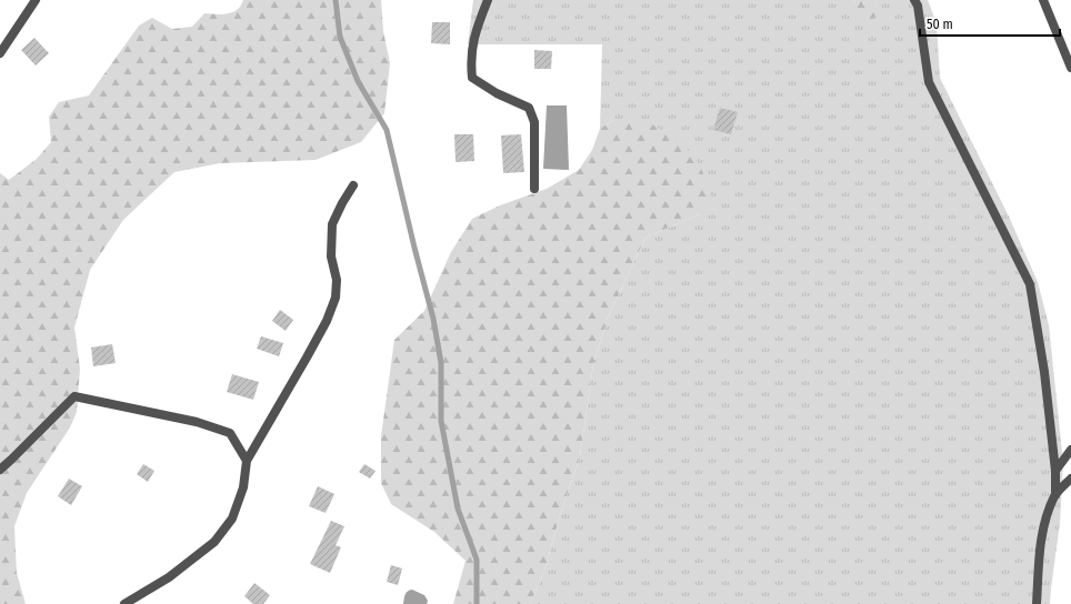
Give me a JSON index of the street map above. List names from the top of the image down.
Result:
{
  "scale_bar": "50 m"
}
